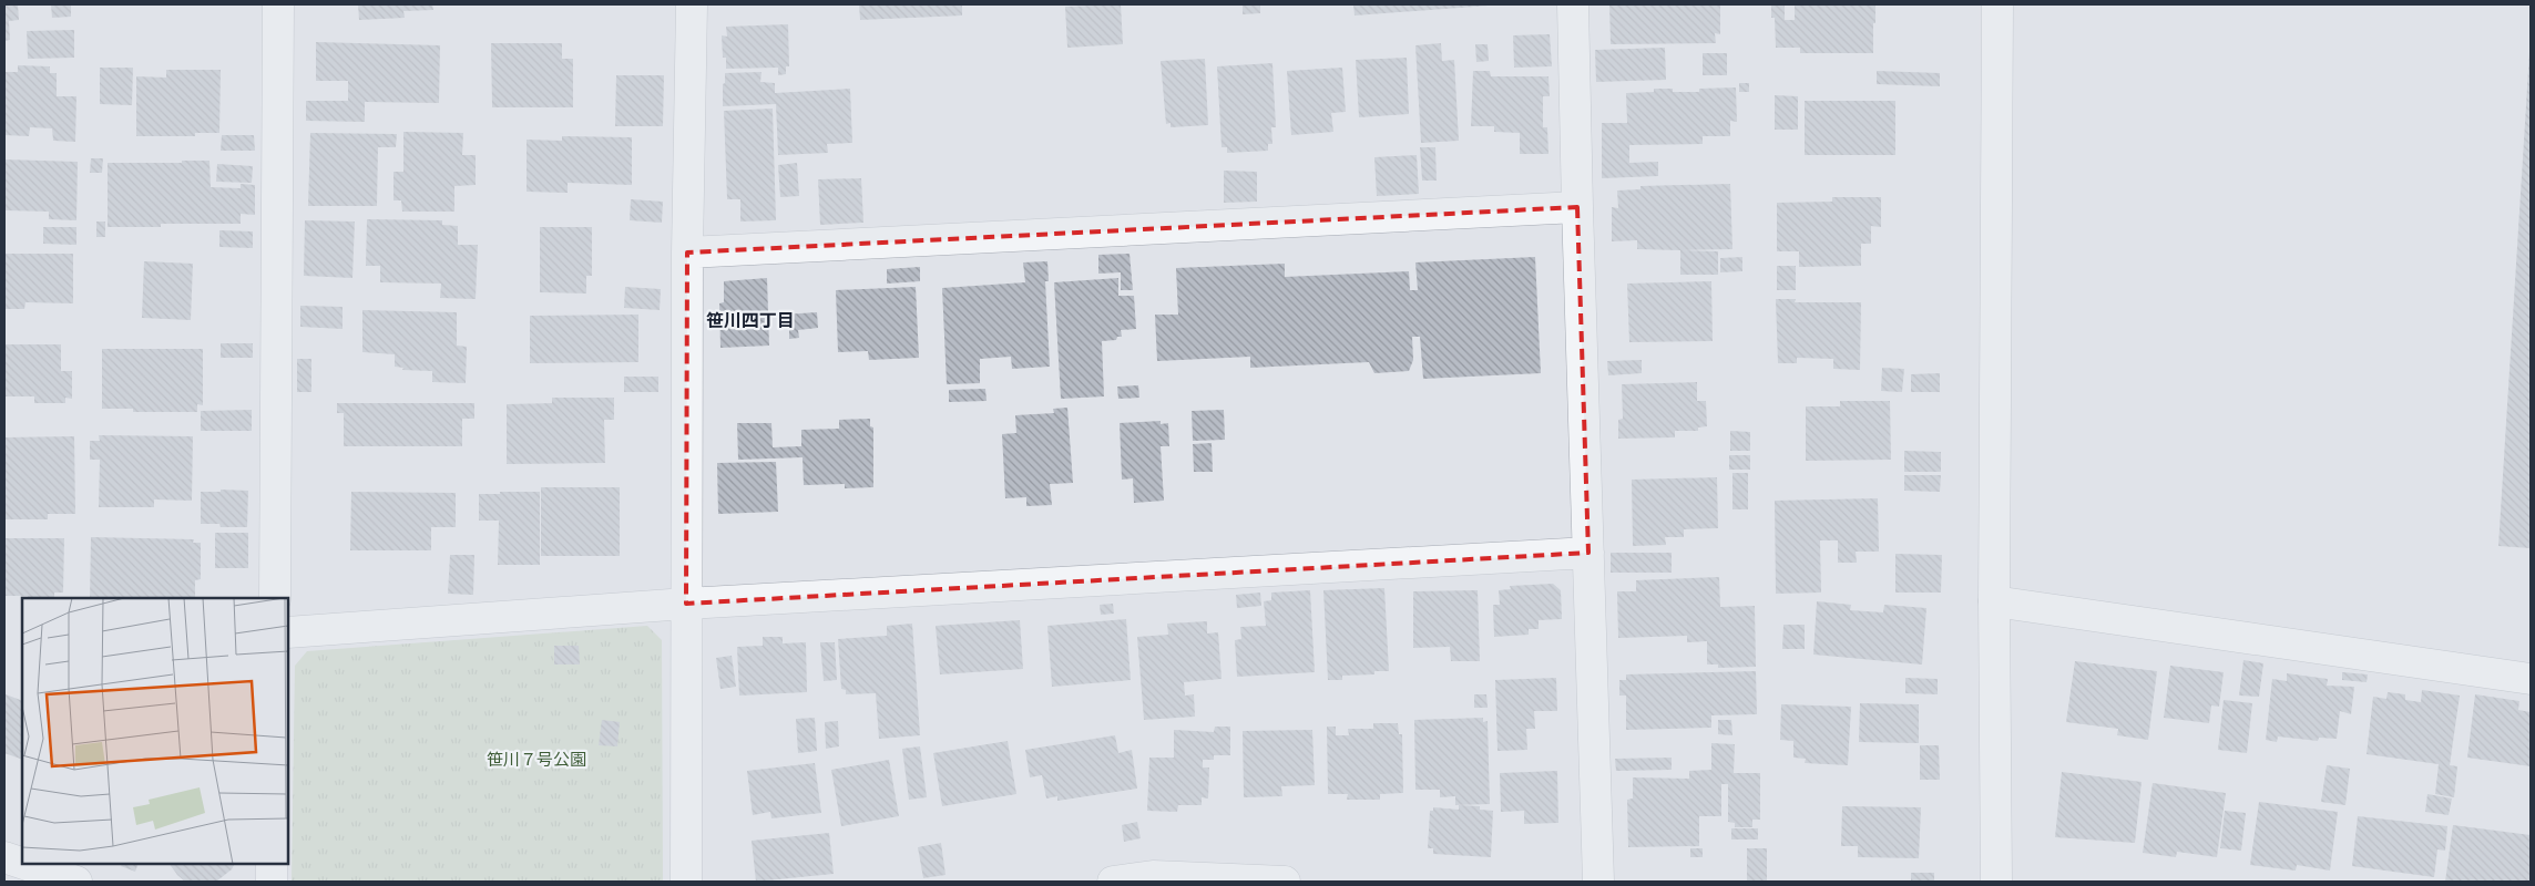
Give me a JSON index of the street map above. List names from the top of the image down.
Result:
{
  "districts": ["笹川四丁目"],
  "parks": ["笹川７号公園"]
}
